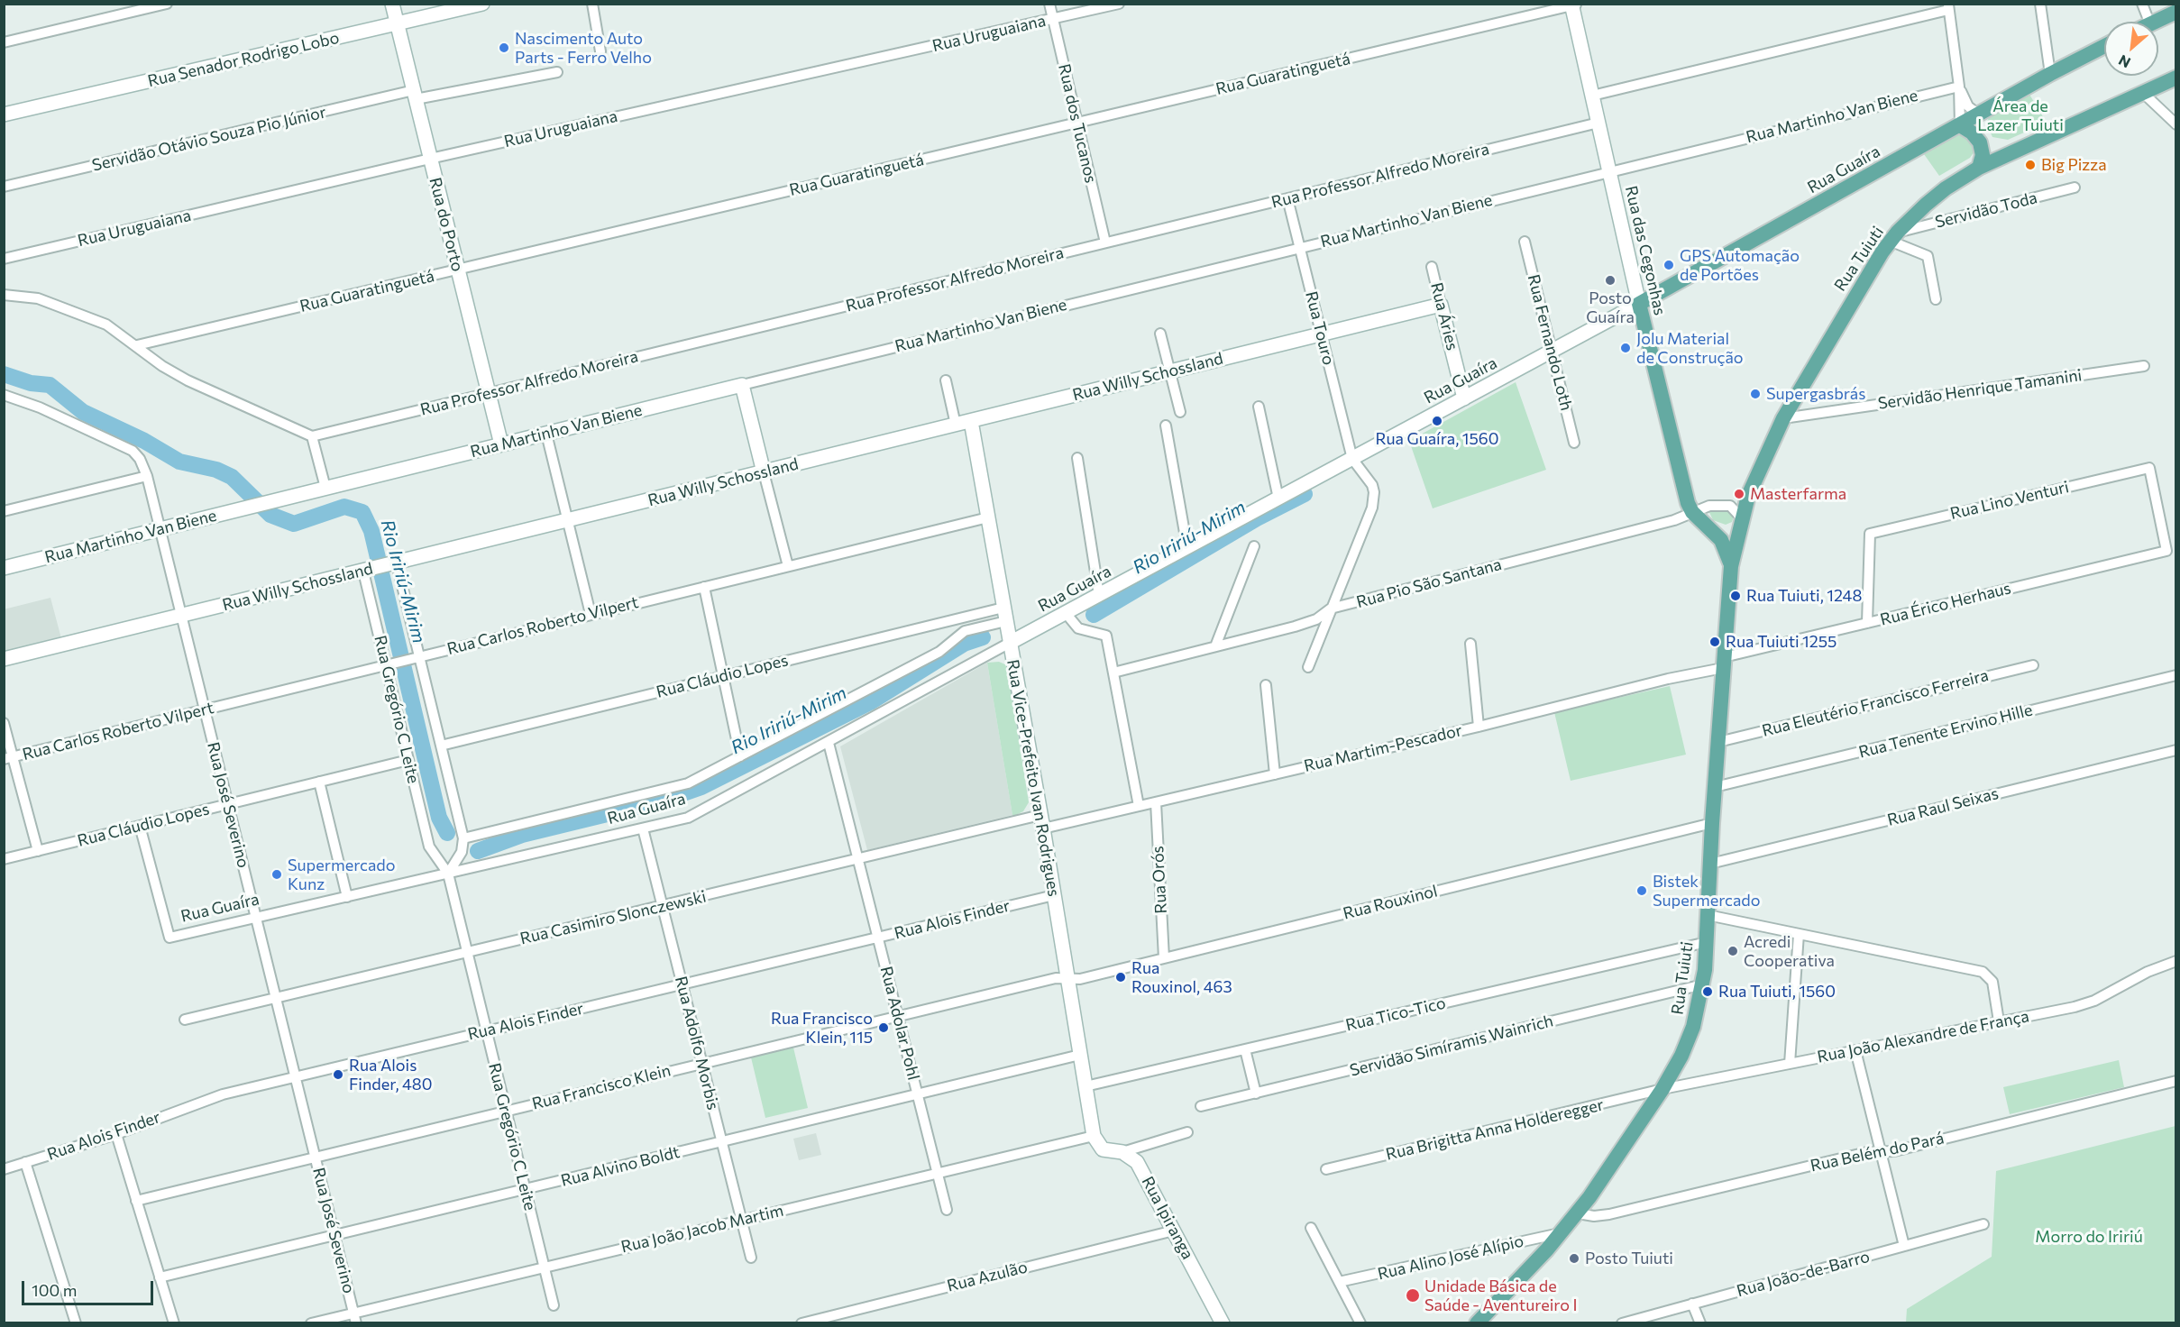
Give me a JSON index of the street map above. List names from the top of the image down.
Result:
{
  "streets": {
    "main road": ["Rua Guaíra", "Rua das Cegonhas", "Rua Tuiuti"],
    "street": [
      "Rua Uruguaiana",
      "Rua Senador Rodrigo Lobo",
      "Rua Guaratinguetá",
      "Rua Martinho Van Biene",
      "Rua dos Tucanos",
      "Servidão Otávio Souza Pio Júnior",
      "Rua Professor Alfredo Moreira",
      "Servidão Toda",
      "Rua do Porto",
      "Rua Áries",
      "Rua Touro",
      "Rua Fernando Loth",
      "Rua Willy Schossland",
      "Servidão Henrique Tamanini",
      "Rua Lino Venturi",
      "Rua Pio São Santana",
      "Rua Érico Herhaus",
      "Rua Carlos Roberto Vilpert",
      "Rua Cláudio Lopes",
      "Rua Eleutério Francisco Ferreira",
      "Rua Gregório C Leite",
      "Rua Tenente Ervino Hille",
      "Rua Martim-Pescador",
      "Rua Vice-Prefeito Ivan Rodrigues",
      "Rua José Severino",
      "Rua Raul Seixas",
      "Rua Orós",
      "Rua Rouxinol",
      "Rua Casimiro Slonczewski",
      "Rua Alois Finder",
      "Rua Tico-Tico",
      "Rua Adolar Pohl",
      "Rua João Alexandre de França",
      "Rua Adolfo Morbis",
      "Servidão Simíramis Wainrich",
      "Rua Francisco Klein",
      "Rua Brigitta Anna Holderegger",
      "Rua Belém do Pará",
      "Rua Alvino Boldt",
      "Rua Ipiranga",
      "Rua João Jacob Martim",
      "Rua Alino José Alípio",
      "Rua João-de-Barro",
      "Rua Azulão"
    ]
  },
  "crossings": [
    ["Rua Uruguaiana", "Rua dos Tucanos"],
    ["Rua Uruguaiana", "Rua do Porto"],
    ["Rua Senador Rodrigo Lobo", "Rua do Porto"],
    ["Rua Guaratinguetá", "Rua dos Tucanos"],
    ["Rua Guaratinguetá", "Rua do Porto"],
    ["Rua Guaratinguetá", "Rua das Cegonhas"],
    ["Rua Martinho Van Biene", "Rua do Porto"],
    ["Rua Martinho Van Biene", "Rua das Cegonhas"],
    ["Rua Martinho Van Biene", "Rua Touro"],
    ["Rua Martinho Van Biene", "Rua José Severino"],
    ["Rua dos Tucanos", "Rua Professor Alfredo Moreira"],
    ["Servidão Otávio Souza Pio Júnior", "Rua do Porto"],
    ["Rua Guaíra", "Rua das Cegonhas"],
    ["Rua Guaíra", "Rua Áries"],
    ["Rua Guaíra", "Rua Touro"],
    ["Rua Guaíra", "Rua Fernando Loth"],
    ["Rua Guaíra", "Rua Cláudio Lopes"],
    ["Rua Guaíra", "Rua Gregório C Leite"],
    ["Rua Guaíra", "Rua Vice-Prefeito Ivan Rodrigues"],
    ["Rua Guaíra", "Rua José Severino"],
    ["Rua Guaíra", "Rua Adolar Pohl"],
    ["Rua Guaíra", "Rua Adolfo Morbis"],
    ["Rua Professor Alfredo Moreira", "Rua do Porto"],
    ["Rua Professor Alfredo Moreira", "Rua das Cegonhas"],
    ["Rua Professor Alfredo Moreira", "Rua Touro"],
    ["Servidão Toda", "Rua Tuiuti"],
    ["Rua das Cegonhas", "Rua Tuiuti"],
    ["Rua das Cegonhas", "Rua Pio São Santana"],
    ["Rua Tuiuti", "Servidão Henrique Tamanini"],
    ["Rua Tuiuti", "Rua Pio São Santana"],
    ["Rua Tuiuti", "Rua Érico Herhaus"],
    ["Rua Tuiuti", "Rua Eleutério Francisco Ferreira"],
    ["Rua Tuiuti", "Rua Tenente Ervino Hille"],
    ["Rua Tuiuti", "Rua Martim-Pescador"],
    ["Rua Tuiuti", "Rua Raul Seixas"],
    ["Rua Tuiuti", "Rua Rouxinol"],
    ["Rua Tuiuti", "Rua Tico-Tico"],
    ["Rua Tuiuti", "Rua João Alexandre de França"],
    ["Rua Tuiuti", "Servidão Simíramis Wainrich"],
    ["Rua Tuiuti", "Rua Brigitta Anna Holderegger"],
    ["Rua Tuiuti", "Rua Belém do Pará"],
    ["Rua Tuiuti", "Rua Alino José Alípio"],
    ["Rua Áries", "Rua Willy Schossland"],
    ["Rua Touro", "Rua Willy Schossland"],
    ["Rua Willy Schossland", "Rua Gregório C Leite"],
    ["Rua Willy Schossland", "Rua Vice-Prefeito Ivan Rodrigues"],
    ["Rua Willy Schossland", "Rua José Severino"],
    ["Rua Lino Venturi", "Rua Érico Herhaus"],
    ["Rua Érico Herhaus", "Rua Martim-Pescador"],
    ["Rua Carlos Roberto Vilpert", "Rua Gregório C Leite"],
    ["Rua Carlos Roberto Vilpert", "Rua Vice-Prefeito Ivan Rodrigues"],
    ["Rua Carlos Roberto Vilpert", "Rua José Severino"],
    ["Rua Cláudio Lopes", "Rua Gregório C Leite"],
    ["Rua Cláudio Lopes", "Rua Vice-Prefeito Ivan Rodrigues"],
    ["Rua Cláudio Lopes", "Rua José Severino"],
    ["Rua Gregório C Leite", "Rua Casimiro Slonczewski"],
    ["Rua Gregório C Leite", "Rua Alois Finder"],
    ["Rua Gregório C Leite", "Rua Francisco Klein"],
    ["Rua Gregório C Leite", "Rua Alvino Boldt"],
    ["Rua Gregório C Leite", "Rua João Jacob Martim"],
    ["Rua Martim-Pescador", "Rua Vice-Prefeito Ivan Rodrigues"],
    ["Rua Martim-Pescador", "Rua Orós"],
    ["Rua Martim-Pescador", "Rua Casimiro Slonczewski"],
    ["Rua Vice-Prefeito Ivan Rodrigues", "Rua Rouxinol"],
    ["Rua Vice-Prefeito Ivan Rodrigues", "Rua Casimiro Slonczewski"],
    ["Rua Vice-Prefeito Ivan Rodrigues", "Rua Alois Finder"],
    ["Rua Vice-Prefeito Ivan Rodrigues", "Rua Tico-Tico"],
    ["Rua Vice-Prefeito Ivan Rodrigues", "Rua Francisco Klein"],
    ["Rua Vice-Prefeito Ivan Rodrigues", "Rua Alvino Boldt"],
    ["Rua Vice-Prefeito Ivan Rodrigues", "Rua Ipiranga"],
    ["Rua Vice-Prefeito Ivan Rodrigues", "Rua João Jacob Martim"],
    ["Rua José Severino", "Rua Casimiro Slonczewski"],
    ["Rua José Severino", "Rua Alois Finder"],
    ["Rua José Severino", "Rua Francisco Klein"],
    ["Rua José Severino", "Rua Alvino Boldt"],
    ["Rua José Severino", "Rua João Jacob Martim"],
    ["Rua Orós", "Rua Rouxinol"],
    ["Rua Rouxinol", "Rua Francisco Klein"],
    ["Rua Casimiro Slonczewski", "Rua Adolar Pohl"],
    ["Rua Casimiro Slonczewski", "Rua Adolfo Morbis"],
    ["Rua Alois Finder", "Rua Adolar Pohl"],
    ["Rua Alois Finder", "Rua Adolfo Morbis"],
    ["Rua Adolar Pohl", "Rua Francisco Klein"],
    ["Rua Adolar Pohl", "Rua Alvino Boldt"],
    ["Rua Adolar Pohl", "Rua João Jacob Martim"],
    ["Rua João Alexandre de França", "Rua Brigitta Anna Holderegger"],
    ["Rua Adolfo Morbis", "Rua Francisco Klein"],
    ["Rua Adolfo Morbis", "Rua Alvino Boldt"],
    ["Rua Adolfo Morbis", "Rua João Jacob Martim"],
    ["Rua Ipiranga", "Rua João Jacob Martim"],
    ["Rua Ipiranga", "Rua Azulão"]
  ],
  "water": ["Rio Iririú-Mirim"],
  "parks": ["Área de Lazer Tuiuti", "Morro do Iririú"],
  "places": [
    "Nascimento Auto Parts - Ferro Velho",
    "Big Pizza",
    "GPS Automação de Portões",
    "Posto Guaíra",
    "Jolu Material de Construção",
    "Supergasbrás",
    "Rua Guaíra, 1560",
    "Masterfarma",
    "Rua Tuiuti, 1248",
    "Rua Tuiuti 1255",
    "Supermercado Kunz",
    "Bistek Supermercado",
    "Acredi Cooperativa",
    "Rua Rouxinol, 463",
    "Rua Tuiuti, 1560",
    "Rua Francisco Klein, 115",
    "Rua Alois Finder, 480",
    "Posto Tuiuti",
    "Unidade Básica de Saúde - Aventureiro I"
  ],
  "scale_bar": "100 m",
  "north": "bottom left"
}
